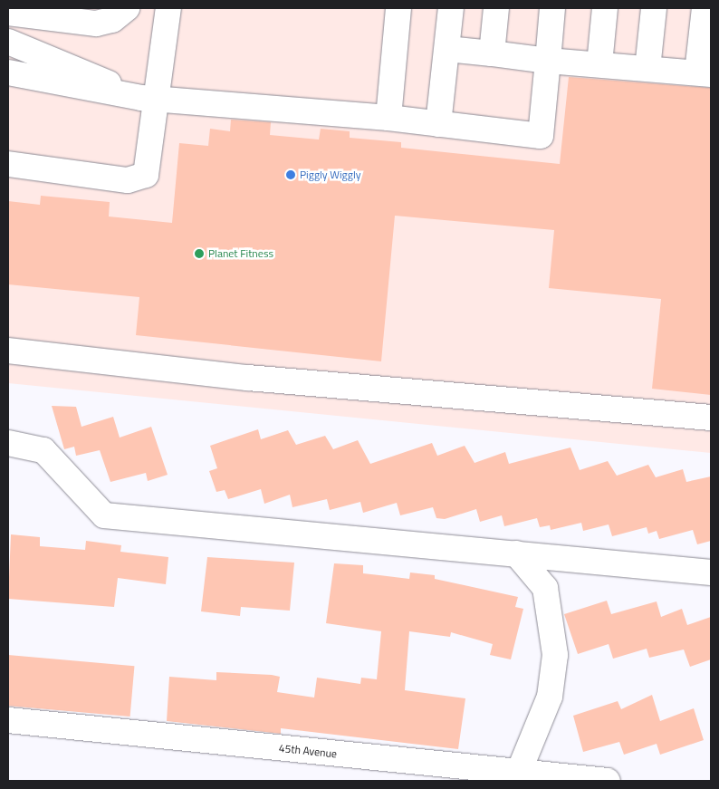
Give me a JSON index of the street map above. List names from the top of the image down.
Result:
{
  "streets": {
    "street": ["45th Avenue"]
  },
  "places": ["Piggly Wiggly", "Planet Fitness"]
}
